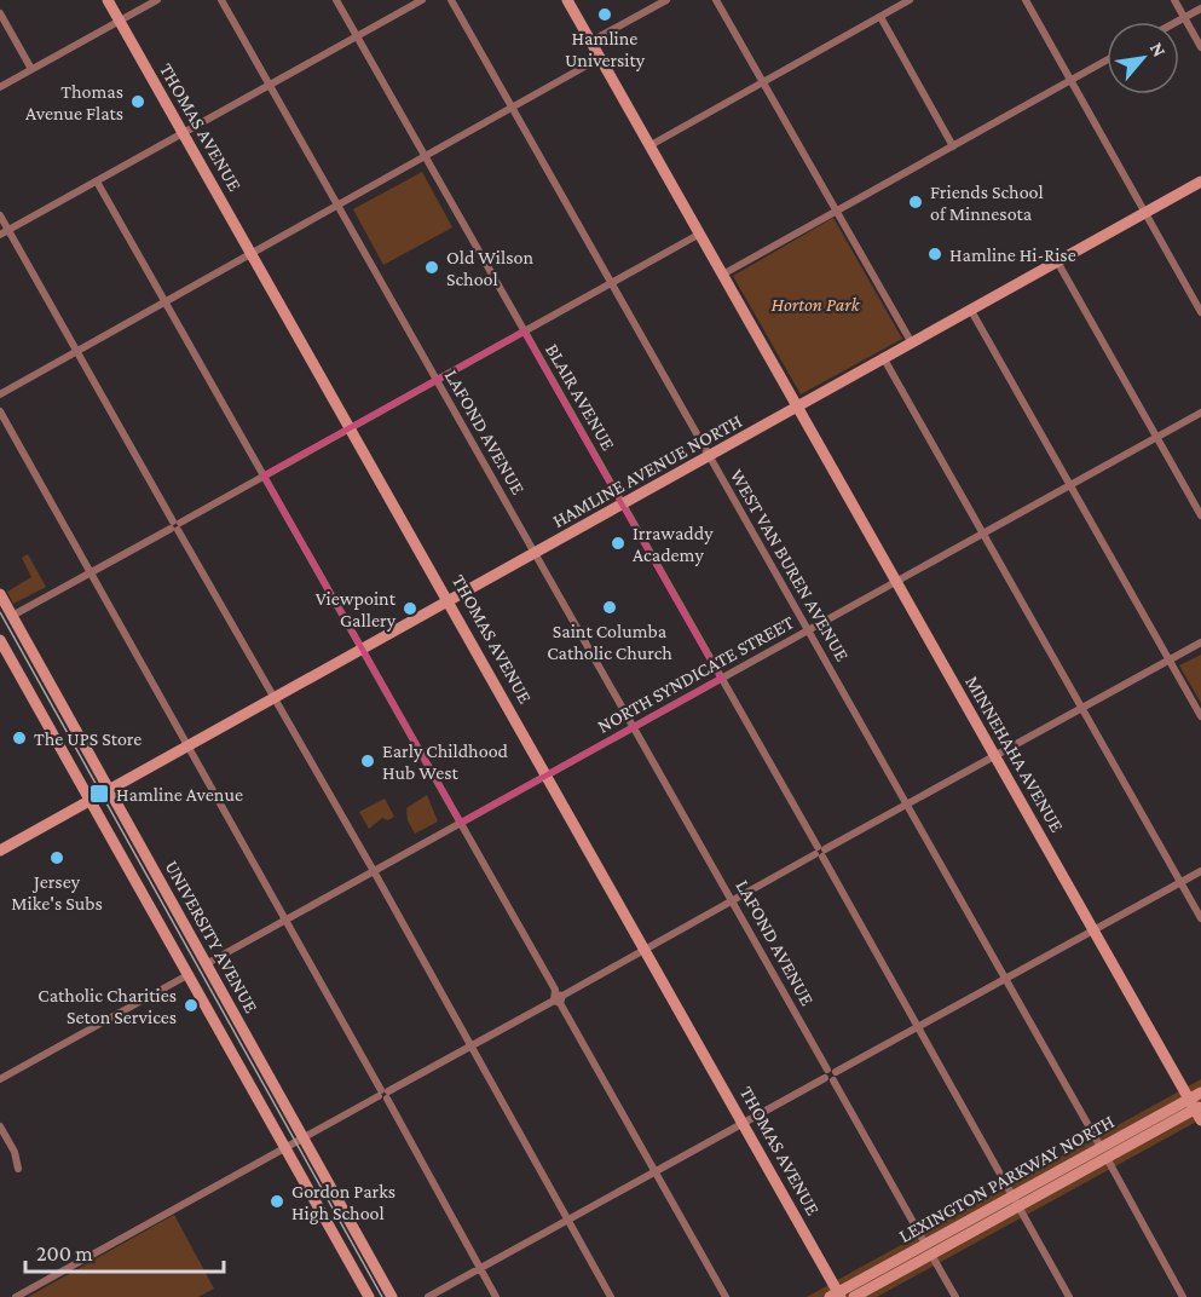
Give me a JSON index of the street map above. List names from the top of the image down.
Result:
{
  "streets": {
    "street": [
      "THOMAS AVENUE",
      "BLAIR AVENUE",
      "LAFOND AVENUE",
      "HAMLINE AVENUE NORTH",
      "WEST VAN BUREN AVENUE",
      "NORTH SYNDICATE STREET",
      "MINNEHAHA AVENUE",
      "UNIVERSITY AVENUE",
      "LEXINGTON PARKWAY NORTH"
    ]
  },
  "crossings": [
    ["THOMAS AVENUE", "HAMLINE AVENUE NORTH"],
    ["THOMAS AVENUE", "NORTH SYNDICATE STREET"],
    ["THOMAS AVENUE", "LEXINGTON PARKWAY NORTH"],
    ["BLAIR AVENUE", "HAMLINE AVENUE NORTH"],
    ["BLAIR AVENUE", "NORTH SYNDICATE STREET"],
    ["BLAIR AVENUE", "LEXINGTON PARKWAY NORTH"],
    ["LAFOND AVENUE", "HAMLINE AVENUE NORTH"],
    ["LAFOND AVENUE", "NORTH SYNDICATE STREET"],
    ["LAFOND AVENUE", "LEXINGTON PARKWAY NORTH"],
    ["HAMLINE AVENUE NORTH", "WEST VAN BUREN AVENUE"],
    ["HAMLINE AVENUE NORTH", "MINNEHAHA AVENUE"],
    ["HAMLINE AVENUE NORTH", "UNIVERSITY AVENUE"],
    ["WEST VAN BUREN AVENUE", "NORTH SYNDICATE STREET"],
    ["WEST VAN BUREN AVENUE", "LEXINGTON PARKWAY NORTH"],
    ["NORTH SYNDICATE STREET", "MINNEHAHA AVENUE"],
    ["NORTH SYNDICATE STREET", "UNIVERSITY AVENUE"],
    ["MINNEHAHA AVENUE", "LEXINGTON PARKWAY NORTH"]
  ],
  "parks": ["Horton Park"],
  "places": {
    "other": [
      "Hamline University",
      "Thomas Avenue Flats",
      "Friends School of Minnesota",
      "Hamline Hi-Rise",
      "Old Wilson School",
      "Irrawaddy Academy",
      "Saint Columba Catholic Church",
      "Viewpoint Gallery",
      "The UPS Store",
      "Early Childhood Hub West",
      "Jersey Mike's Subs",
      "Catholic Charities Seton Services",
      "Gordon Parks High School"
    ],
    "transit": ["Hamline Avenue"]
  },
  "scale_bar": "200 m",
  "north": "top right"
}
